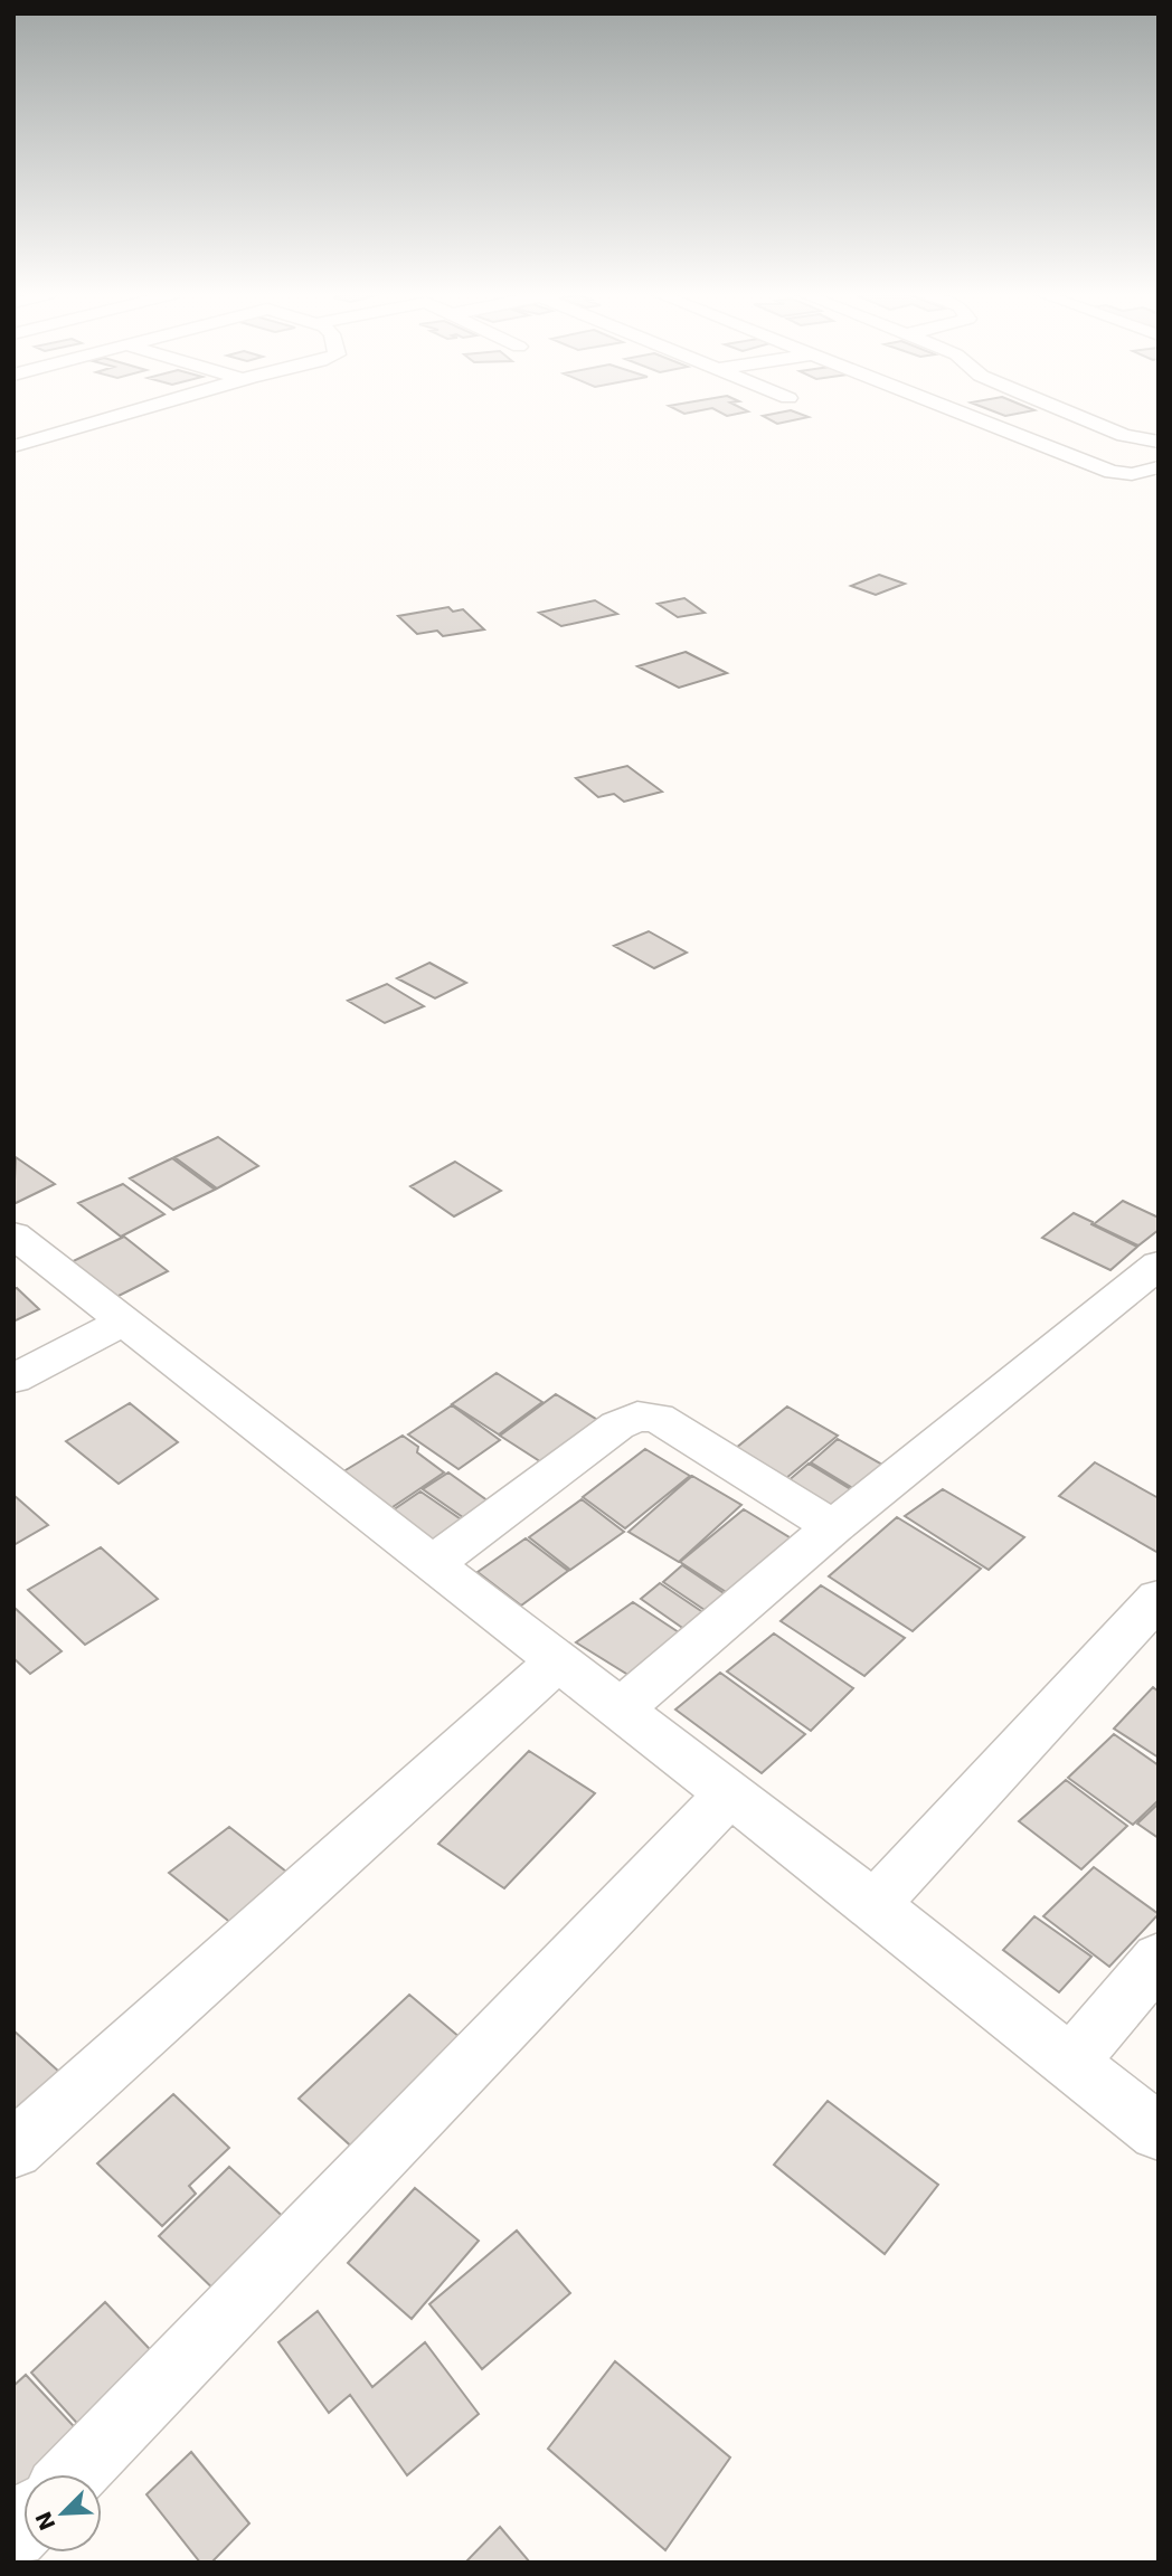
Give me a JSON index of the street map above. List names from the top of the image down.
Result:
{
  "north": "bottom left"
}
